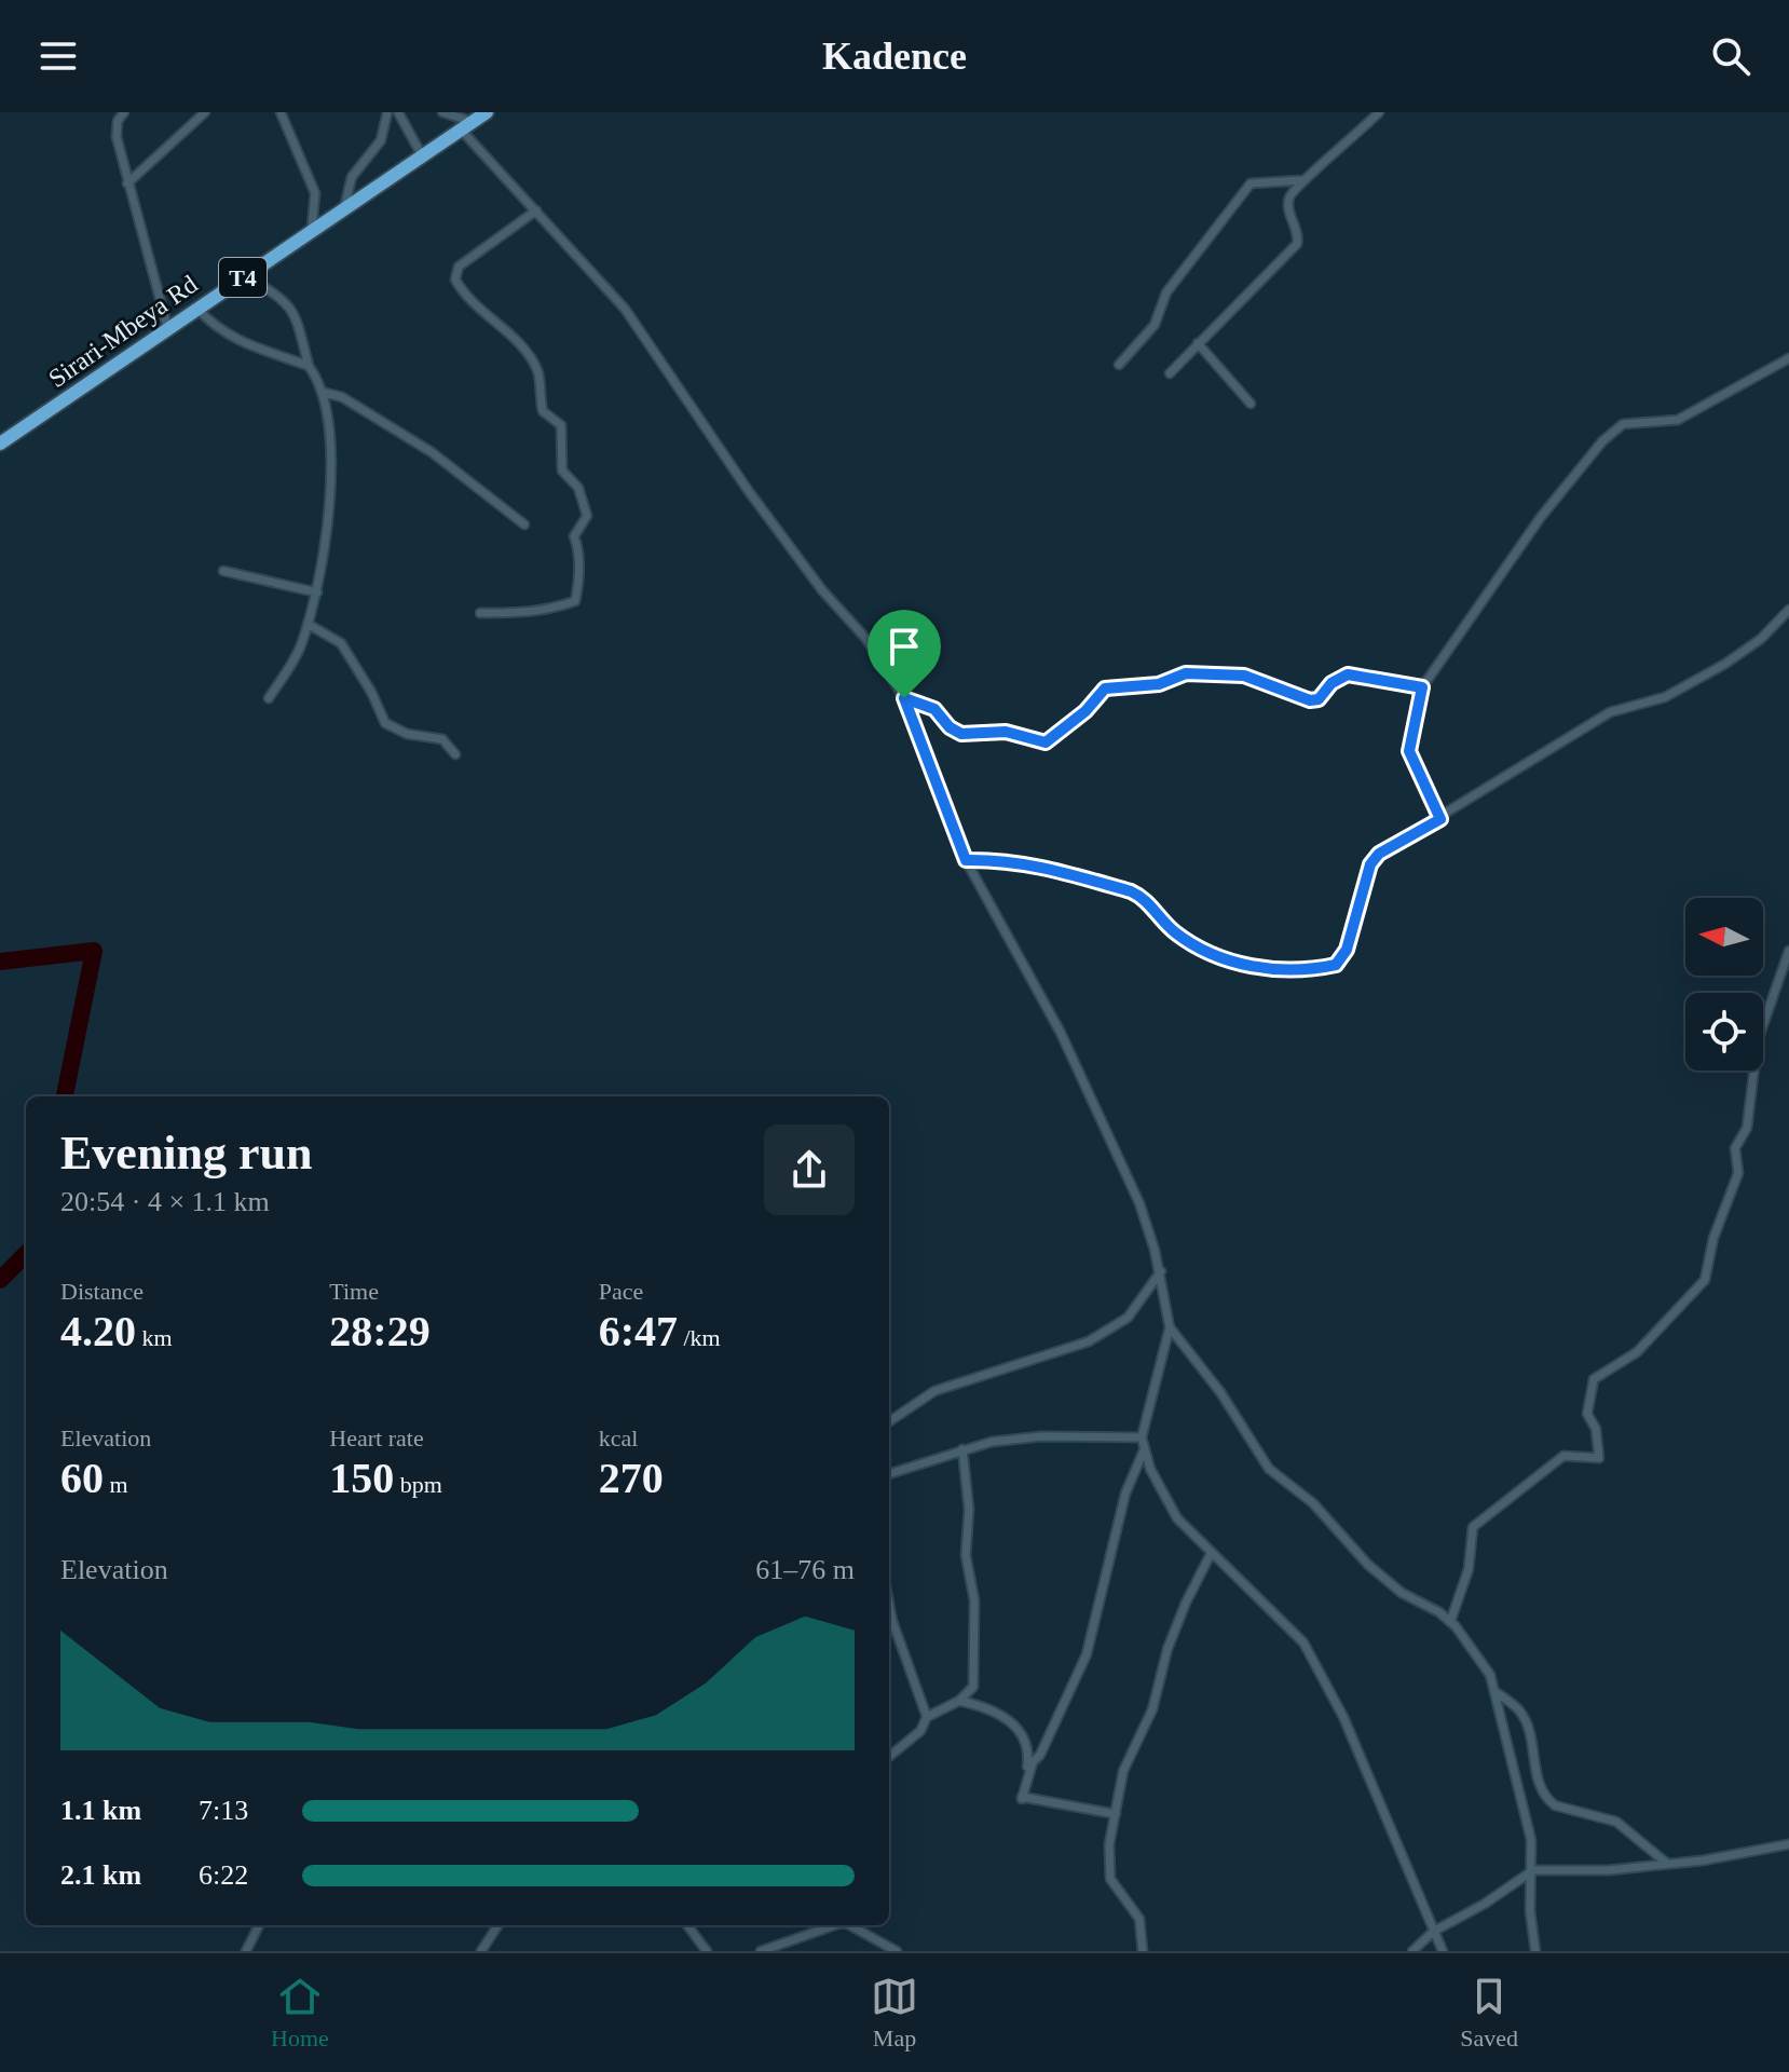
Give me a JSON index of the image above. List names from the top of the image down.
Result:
{
  "streets": {
    "highway": ["T4", "Sirari-Mbeya Rd"]
  },
  "north": "left",
  "page": {
    "header": "Kadence",
    "heading": ["Evening run", "20:54 · 4 × 1.1 km"],
    "stats": [
      ["Distance", "4.20 km"],
      ["Time", "28:29"],
      ["Pace", "6:47 /km"],
      ["Elevation", "60 m"],
      ["Heart rate", "150 bpm"],
      ["kcal", "270"]
    ],
    "chart": ["Elevation", "61–76 m"],
    "list": [
      {
        "name": "1.1 km",
        "note": "7:13"
      },
      {
        "name": "2.1 km",
        "note": "6:22"
      }
    ],
    "tabs": ["Home", "Map", "Saved"]
  }
}
